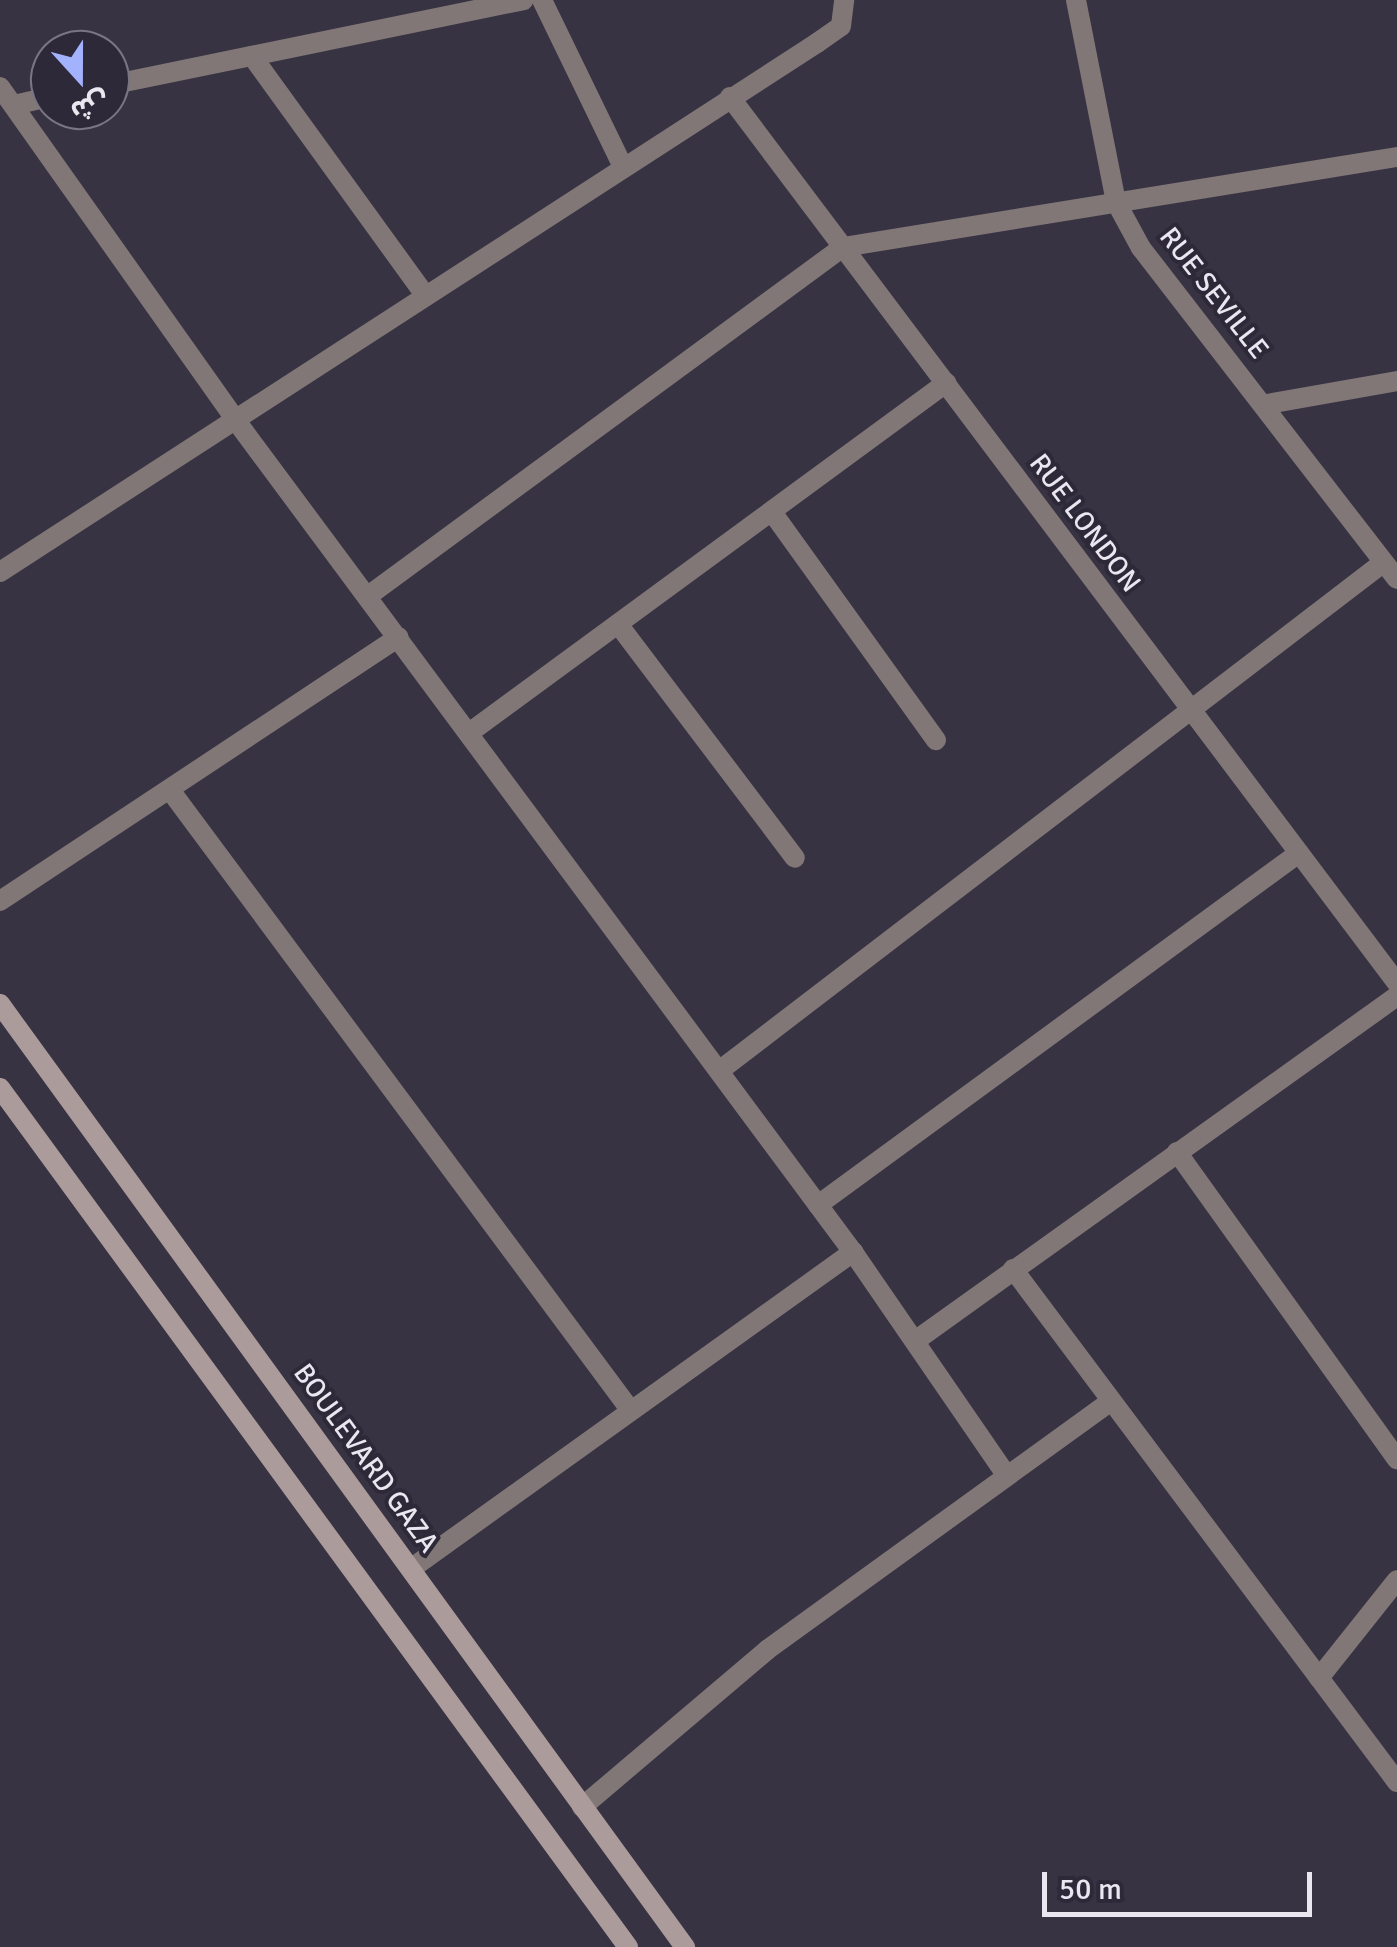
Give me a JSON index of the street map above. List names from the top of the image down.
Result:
{
  "streets": {
    "street": ["RUE SEVILLE", "RUE LONDON", "BOULEVARD GAZA"]
  },
  "scale_bar": "50 m",
  "north": "bottom"
}
